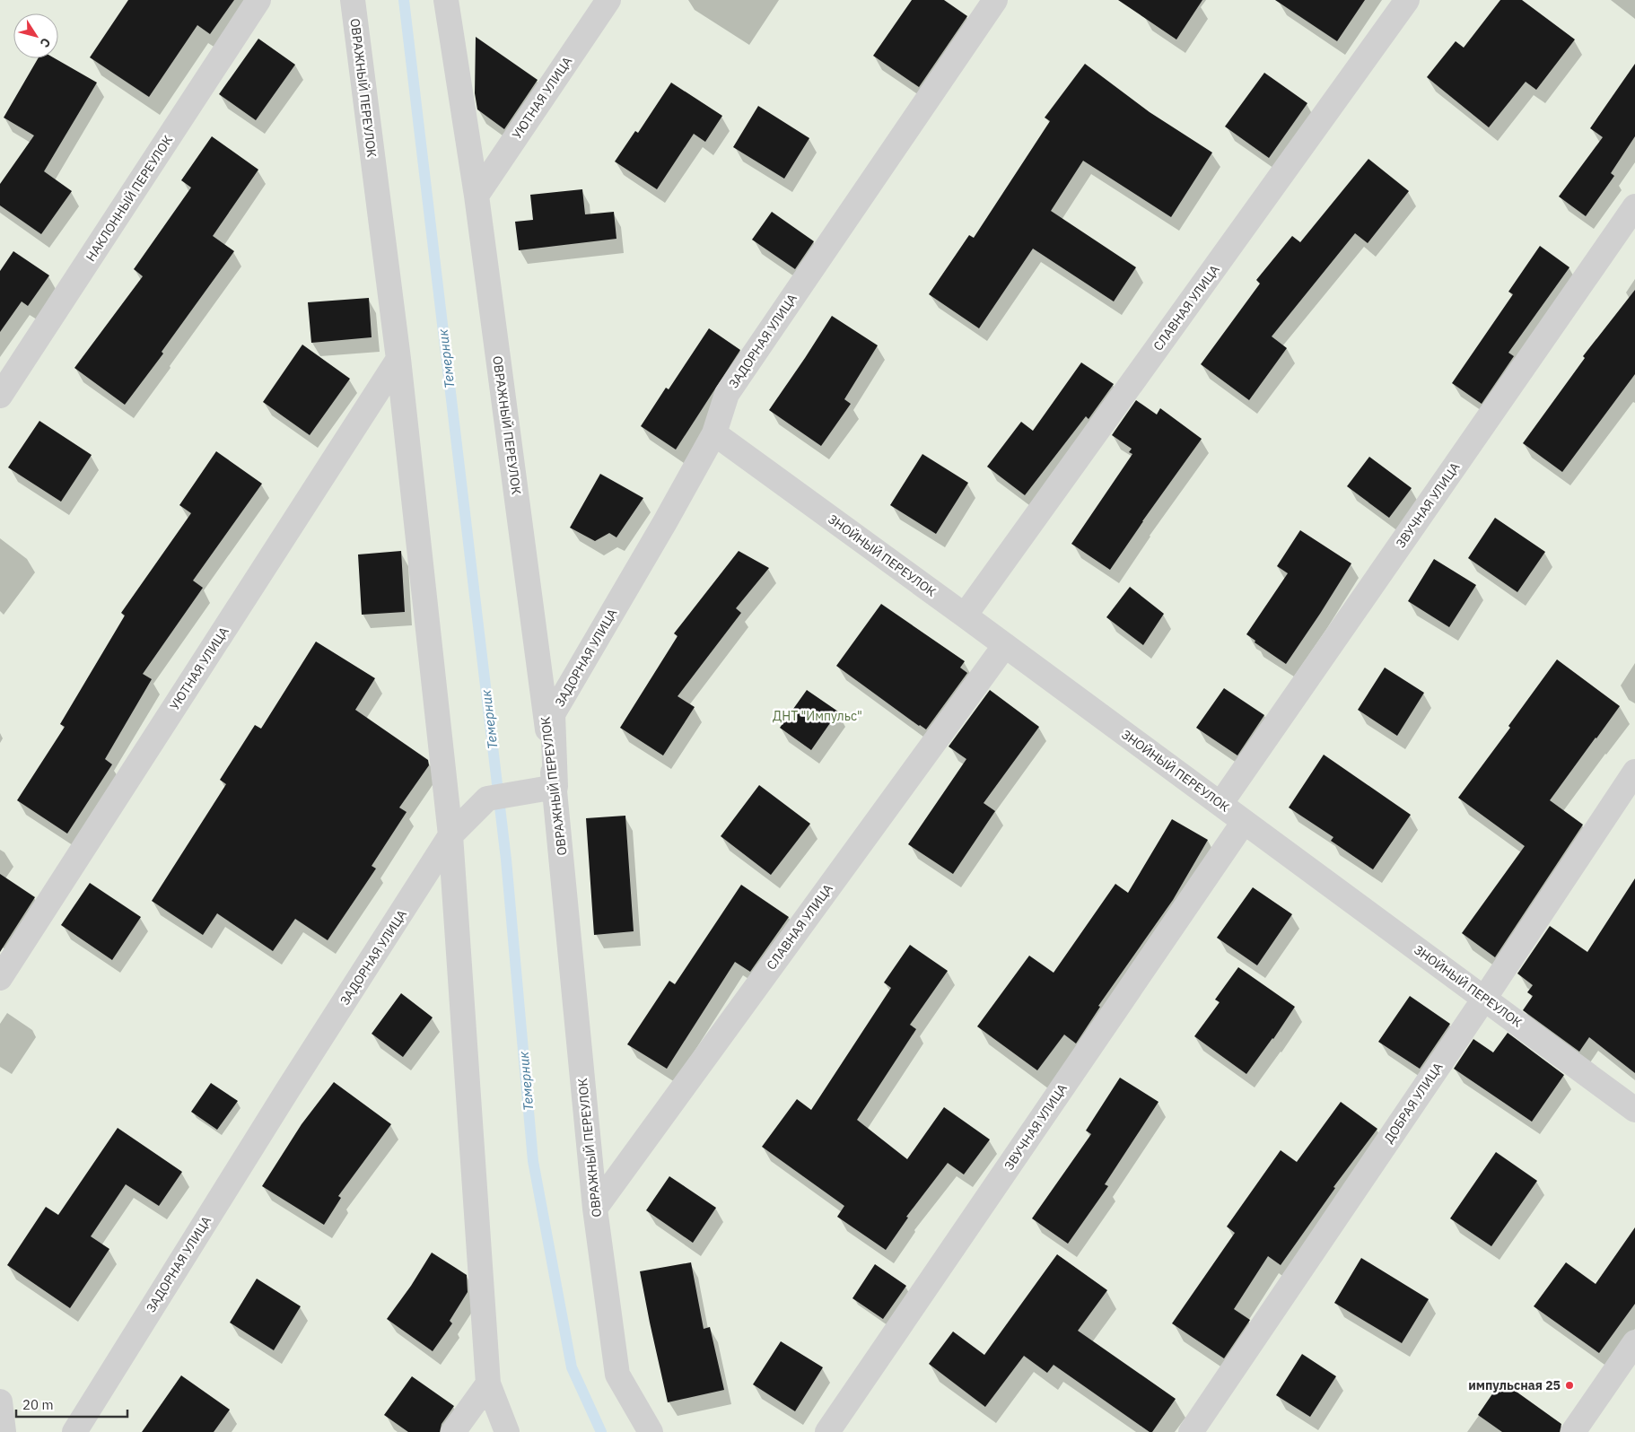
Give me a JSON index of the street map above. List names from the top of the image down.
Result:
{
  "streets": {
    "street": [
      "ОВРАЖНЫЙ ПЕРЕУЛОК",
      "УЮТНАЯ УЛИЦА",
      "НАКЛОННЫЙ ПЕРЕУЛОК",
      "СЛАВНАЯ УЛИЦА",
      "ЗАДОРНАЯ УЛИЦА",
      "ЗВУЧНАЯ УЛИЦА",
      "ЗНОЙНЫЙ ПЕРЕУЛОК",
      "ДОБРАЯ УЛИЦА"
    ]
  },
  "crossings": [
    ["ОВРАЖНЫЙ ПЕРЕУЛОК", "УЮТНАЯ УЛИЦА"],
    ["ОВРАЖНЫЙ ПЕРЕУЛОК", "СЛАВНАЯ УЛИЦА"],
    ["ОВРАЖНЫЙ ПЕРЕУЛОК", "ЗАДОРНАЯ УЛИЦА"],
    ["СЛАВНАЯ УЛИЦА", "ЗНОЙНЫЙ ПЕРЕУЛОК"],
    ["ЗАДОРНАЯ УЛИЦА", "ЗНОЙНЫЙ ПЕРЕУЛОК"],
    ["ЗВУЧНАЯ УЛИЦА", "ЗНОЙНЫЙ ПЕРЕУЛОК"],
    ["ЗНОЙНЫЙ ПЕРЕУЛОК", "ДОБРАЯ УЛИЦА"]
  ],
  "water": ["Темерник"],
  "parks": ["ДНТ \"Импульс\""],
  "places": ["импульсная 25"],
  "scale_bar": "20 m",
  "north": "bottom right"
}
